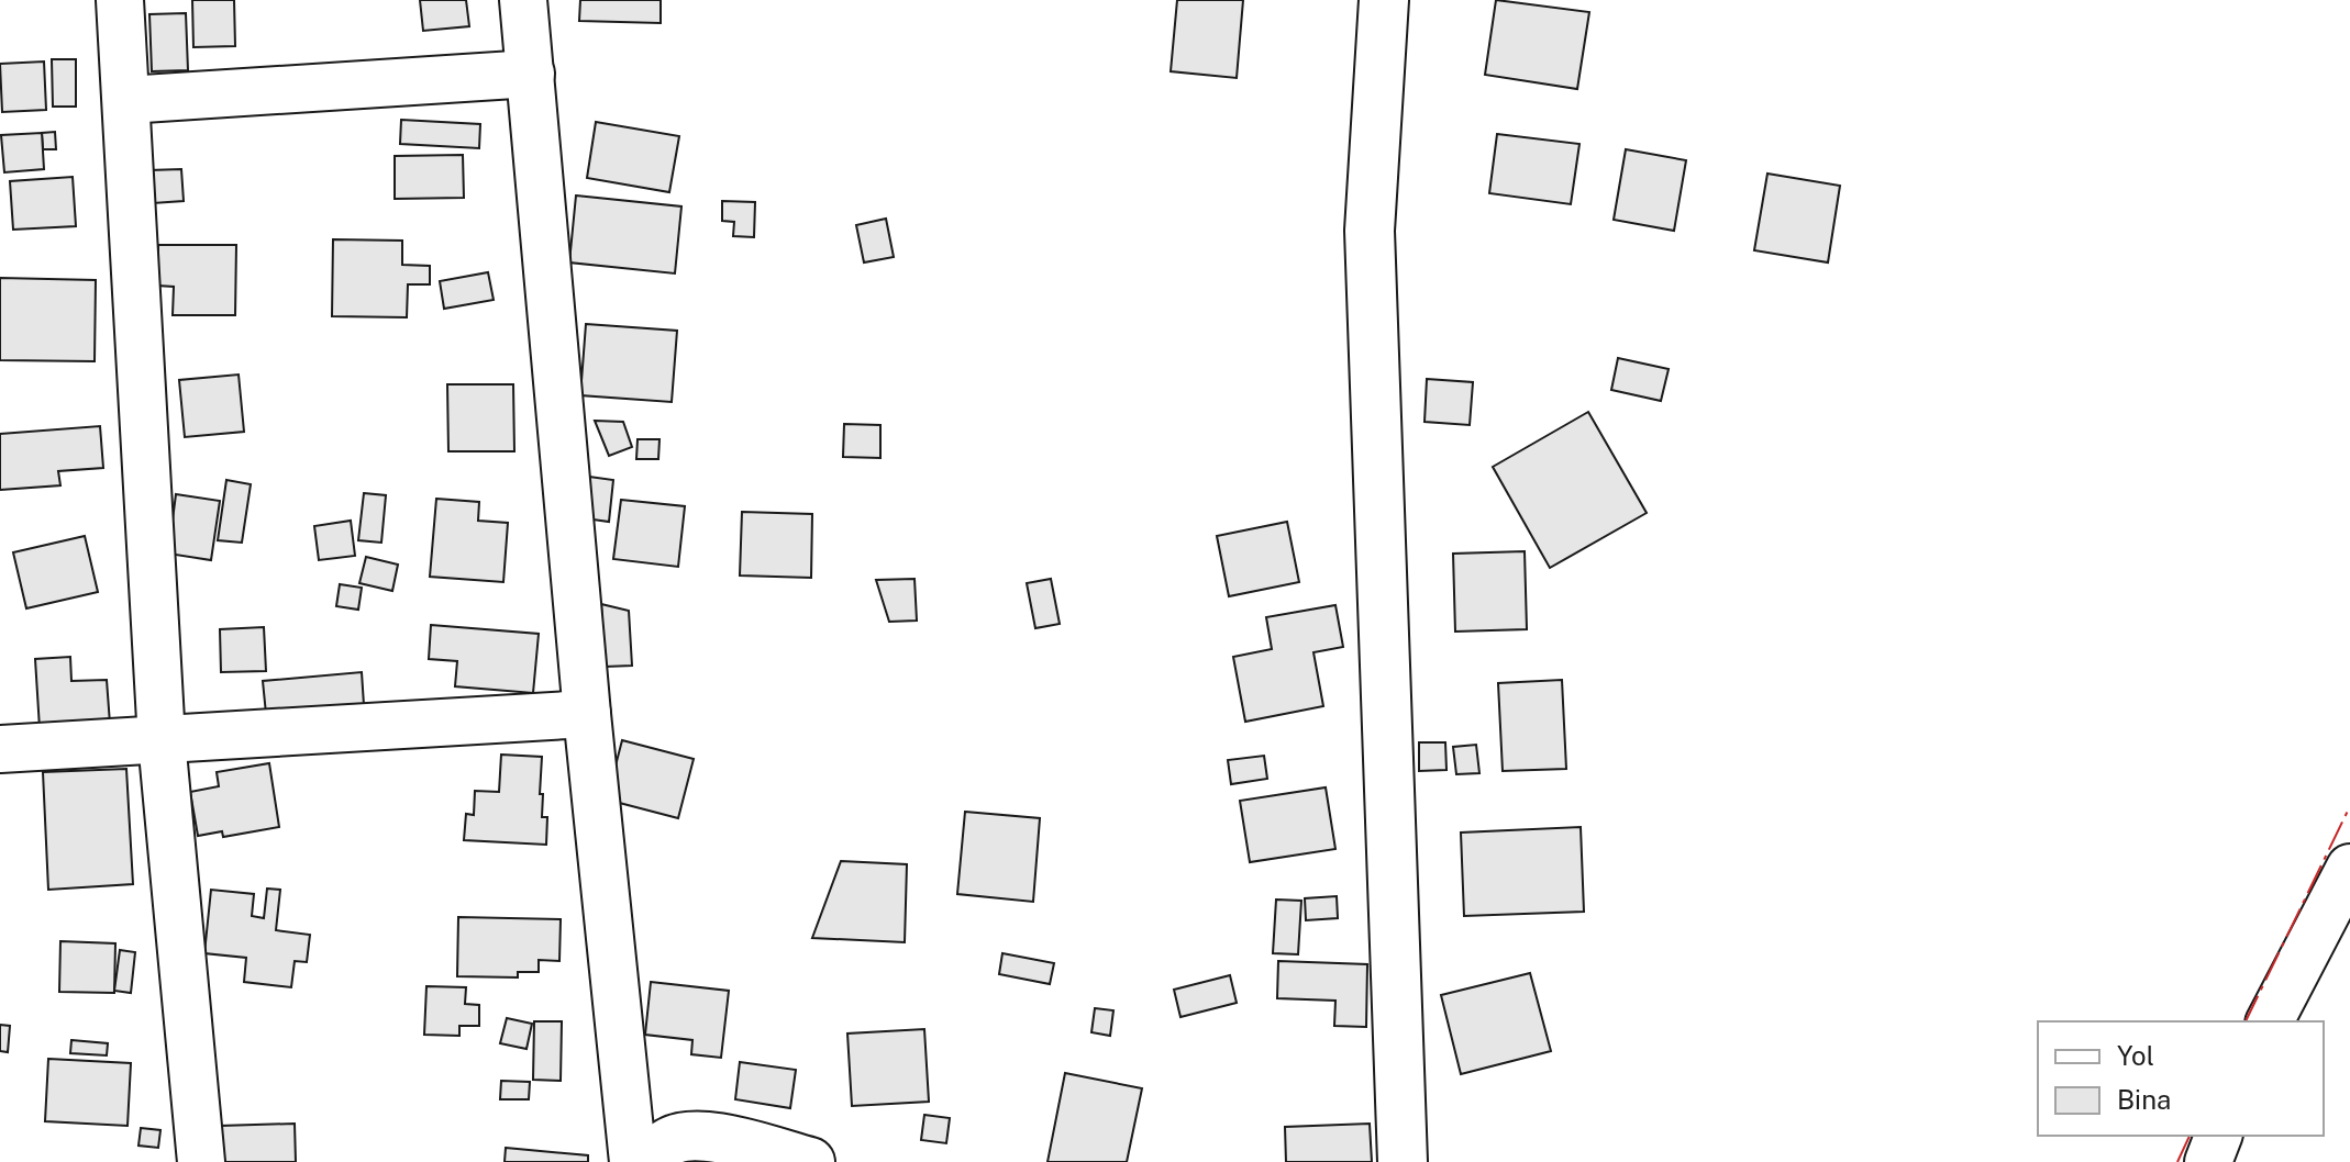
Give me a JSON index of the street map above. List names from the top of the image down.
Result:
{
  "legend": ["Yol", "Bina"]
}
